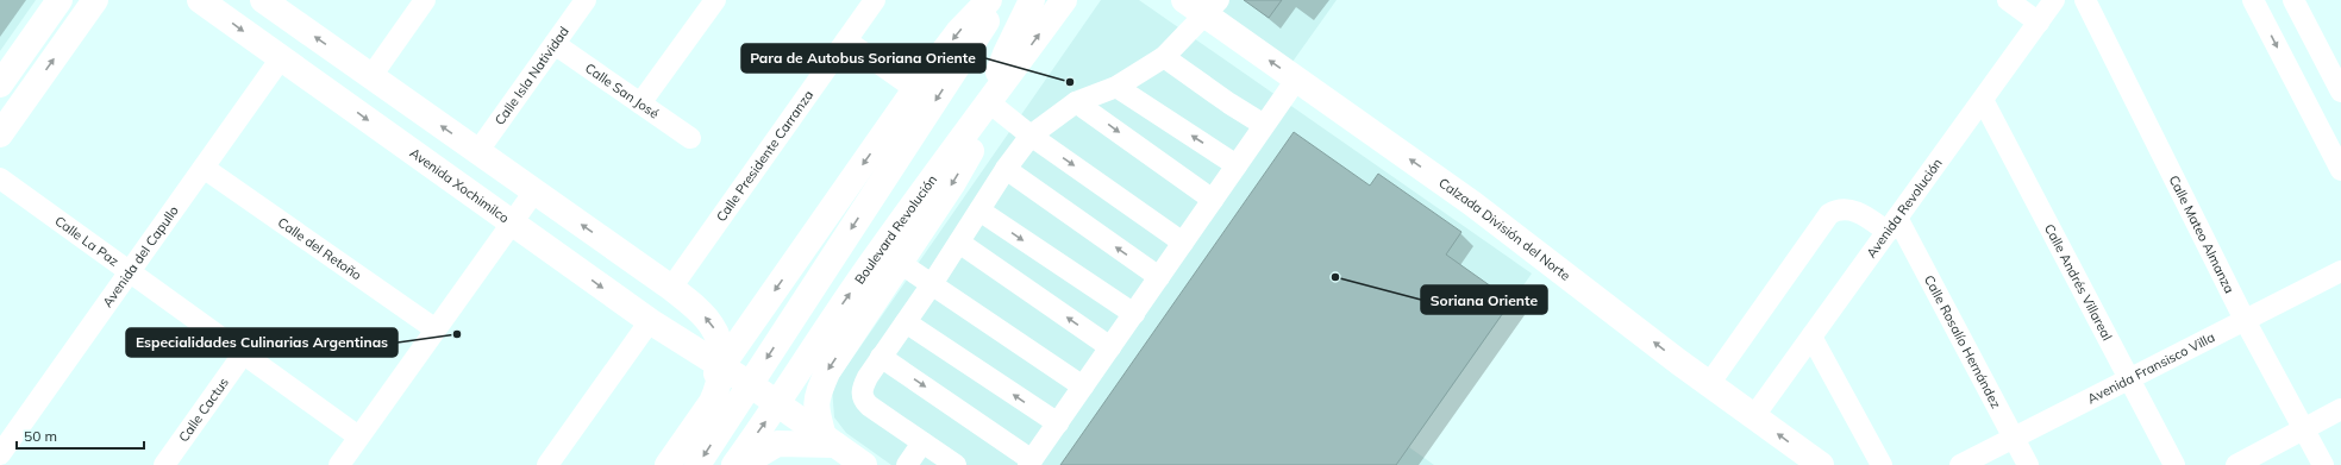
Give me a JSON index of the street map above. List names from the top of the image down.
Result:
{
  "streets": {
    "main road": ["Avenida Xochimilco", "Calzada División del Norte", "Boulevard Revolución"],
    "street": [
      "Calle Isla Natividad",
      "Calle San José",
      "Calle Presidente Carranza",
      "Avenida Revolución",
      "Calle Mateo Almanza",
      "Calle La Paz",
      "Calle del Retoño",
      "Avenida del Capullo",
      "Calle Andrés Villareal",
      "Calle Rosalío Hernández",
      "Avenida Fransisco Villa",
      "Calle Cactus"
    ]
  },
  "crossings": [
    ["Calle Isla Natividad", "Calle San José"],
    ["Avenida Xochimilco", "Boulevard Revolución"],
    ["Avenida Xochimilco", "Avenida del Capullo"],
    ["Avenida Revolución", "Calzada División del Norte"],
    ["Avenida Revolución", "Calle Andrés Villareal"],
    ["Avenida Revolución", "Calle Rosalío Hernández"],
    ["Calle Mateo Almanza", "Avenida Fransisco Villa"],
    ["Calle La Paz", "Avenida del Capullo"],
    ["Calle La Paz", "Calle Cactus"],
    ["Calle del Retoño", "Avenida del Capullo"],
    ["Calle Andrés Villareal", "Avenida Fransisco Villa"],
    ["Calle Rosalío Hernández", "Avenida Fransisco Villa"]
  ],
  "one_way": ["Calzada División del Norte"],
  "places": ["Para de Autobus Soriana Oriente", "Soriana Oriente", "Especialidades Culinarias Argentinas"],
  "scale_bar": "50 m"
}
